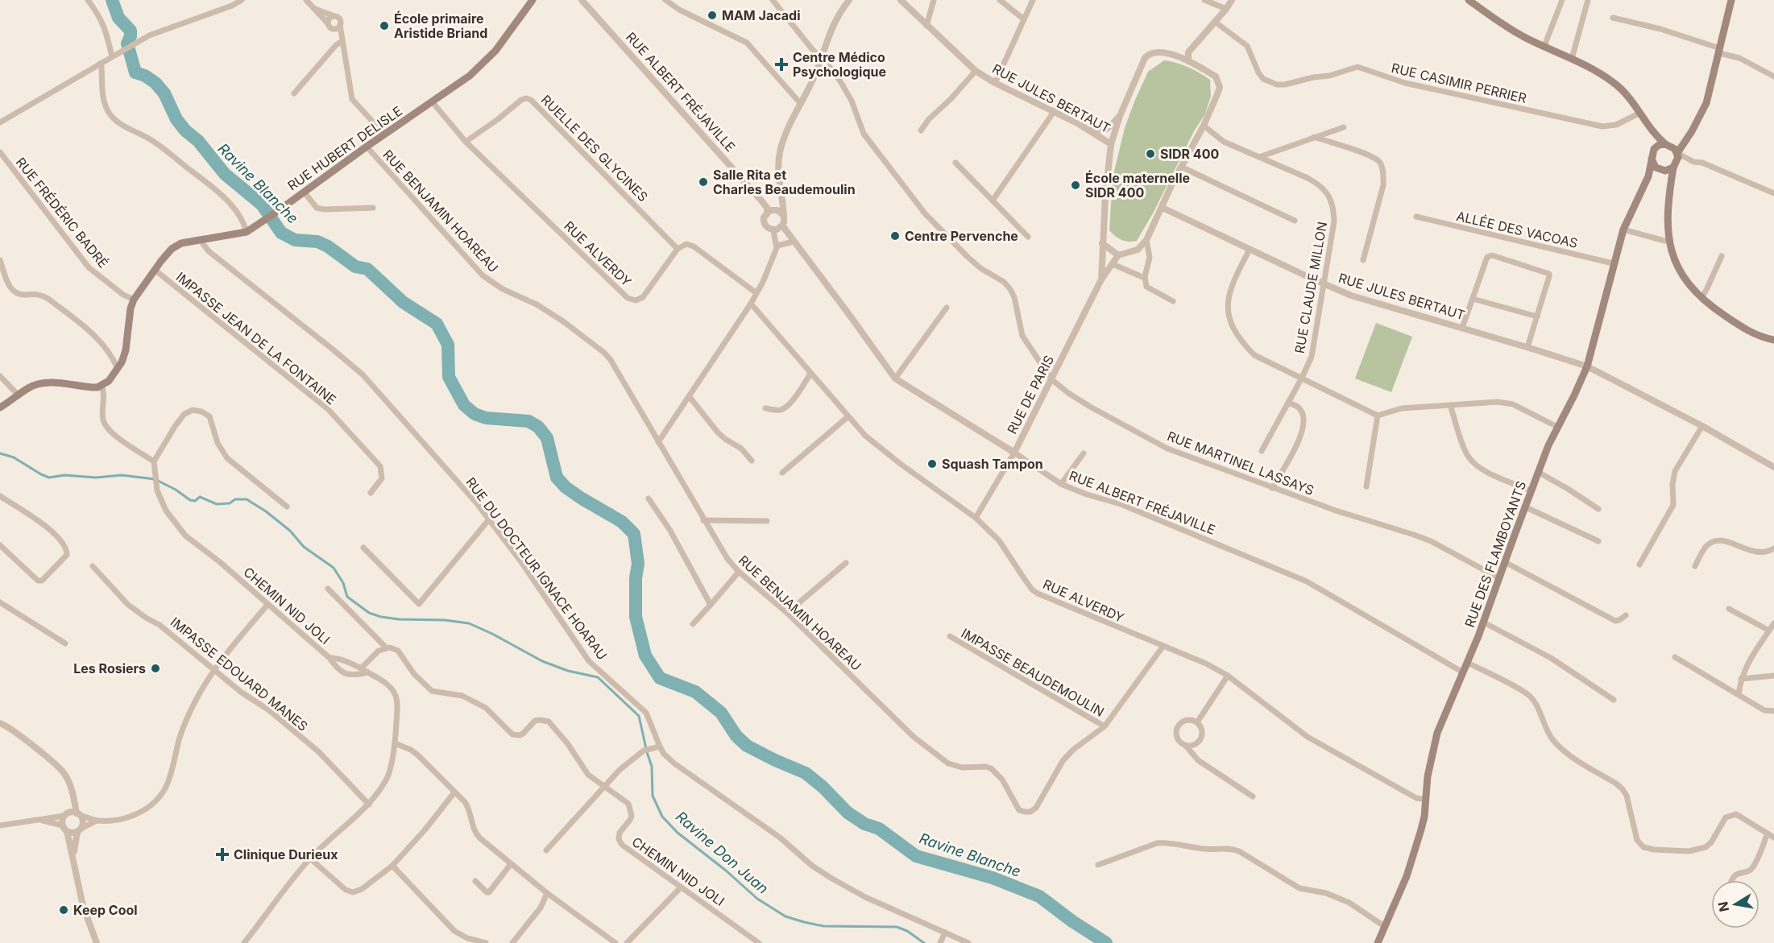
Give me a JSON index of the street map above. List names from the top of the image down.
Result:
{
  "streets": {
    "main road": ["RUE HUBERT DELISLE", "RUE DES FLAMBOYANTS"],
    "street": [
      "RUE CASIMIR PERRIER",
      "RUE ALBERT FRÉJAVILLE",
      "RUE JULES BERTAUT",
      "RUELLE DES GLYCINES",
      "RUE BENJAMIN HOAREAU",
      "RUE FRÉDÉRIC BADRÉ",
      "ALLÉE DES VACOAS",
      "RUE ALVERDY",
      "RUE CLAUDE MILLON",
      "IMPASSE JEAN DE LA FONTAINE",
      "RUE DE PARIS",
      "RUE MARTINEL LASSAYS",
      "RUE DU DOCTEUR IGNACE HOARAU",
      "CHEMIN NID JOLI",
      "IMPASSE BEAUDEMOULIN",
      "IMPASSE EDOUARD MANES"
    ]
  },
  "crossings": [
    ["RUE ALBERT FRÉJAVILLE", "RUE DE PARIS"],
    ["RUE ALBERT FRÉJAVILLE", "RUE DES FLAMBOYANTS"],
    ["RUE JULES BERTAUT", "RUE CLAUDE MILLON"],
    ["RUE JULES BERTAUT", "RUE DE PARIS"],
    ["RUE JULES BERTAUT", "RUE DES FLAMBOYANTS"],
    ["RUE HUBERT DELISLE", "RUE BENJAMIN HOAREAU"],
    ["RUE HUBERT DELISLE", "RUE FRÉDÉRIC BADRÉ"],
    ["RUE HUBERT DELISLE", "RUE ALVERDY"],
    ["RUE HUBERT DELISLE", "IMPASSE JEAN DE LA FONTAINE"],
    ["RUE HUBERT DELISLE", "RUE DU DOCTEUR IGNACE HOARAU"],
    ["RUELLE DES GLYCINES", "RUE ALVERDY"],
    ["RUE BENJAMIN HOAREAU", "RUE ALVERDY"],
    ["RUE BENJAMIN HOAREAU", "IMPASSE BEAUDEMOULIN"],
    ["ALLÉE DES VACOAS", "RUE DES FLAMBOYANTS"],
    ["RUE ALVERDY", "RUE DE PARIS"],
    ["RUE ALVERDY", "RUE DES FLAMBOYANTS"],
    ["RUE CLAUDE MILLON", "RUE DE PARIS"],
    ["RUE DE PARIS", "RUE MARTINEL LASSAYS"],
    ["RUE MARTINEL LASSAYS", "RUE DES FLAMBOYANTS"]
  ],
  "water": ["Ravine Blanche", "Ravine Don Juan"],
  "places": {
    "other": [
      "MAM Jacadi",
      "École primaire Aristide Briand",
      "SIDR 400",
      "Salle Rita et Charles Beaudemoulin",
      "École maternelle SIDR 400",
      "Centre Pervenche",
      "Squash Tampon",
      "Les Rosiers",
      "Keep Cool"
    ],
    "health": ["Centre Médico Psychologique", "Clinique Durieux"]
  },
  "north": "left"
}
